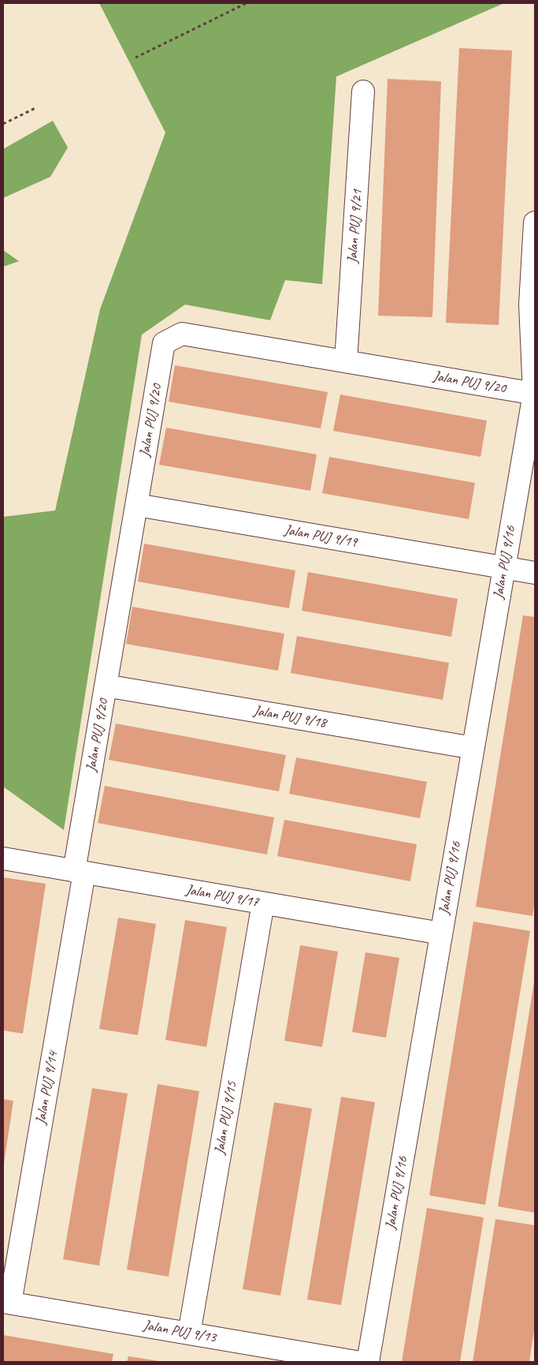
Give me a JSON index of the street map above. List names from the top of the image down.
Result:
{
  "streets": {
    "street": [
      "Jalan PUJ 9/21",
      "Jalan PUJ 9/20",
      "Jalan PUJ 9/19",
      "Jalan PUJ 9/16",
      "Jalan PUJ 9/18",
      "Jalan PUJ 9/17",
      "Jalan PUJ 9/14",
      "Jalan PUJ 9/15",
      "Jalan PUJ 9/13"
    ]
  },
  "crossings": [
    ["Jalan PUJ 9/21", "Jalan PUJ 9/20"],
    ["Jalan PUJ 9/20", "Jalan PUJ 9/19"],
    ["Jalan PUJ 9/20", "Jalan PUJ 9/16"],
    ["Jalan PUJ 9/20", "Jalan PUJ 9/18"],
    ["Jalan PUJ 9/20", "Jalan PUJ 9/17"],
    ["Jalan PUJ 9/20", "Jalan PUJ 9/14"],
    ["Jalan PUJ 9/19", "Jalan PUJ 9/16"],
    ["Jalan PUJ 9/16", "Jalan PUJ 9/18"],
    ["Jalan PUJ 9/16", "Jalan PUJ 9/17"],
    ["Jalan PUJ 9/17", "Jalan PUJ 9/14"],
    ["Jalan PUJ 9/17", "Jalan PUJ 9/15"],
    ["Jalan PUJ 9/14", "Jalan PUJ 9/13"],
    ["Jalan PUJ 9/15", "Jalan PUJ 9/13"]
  ]
}
